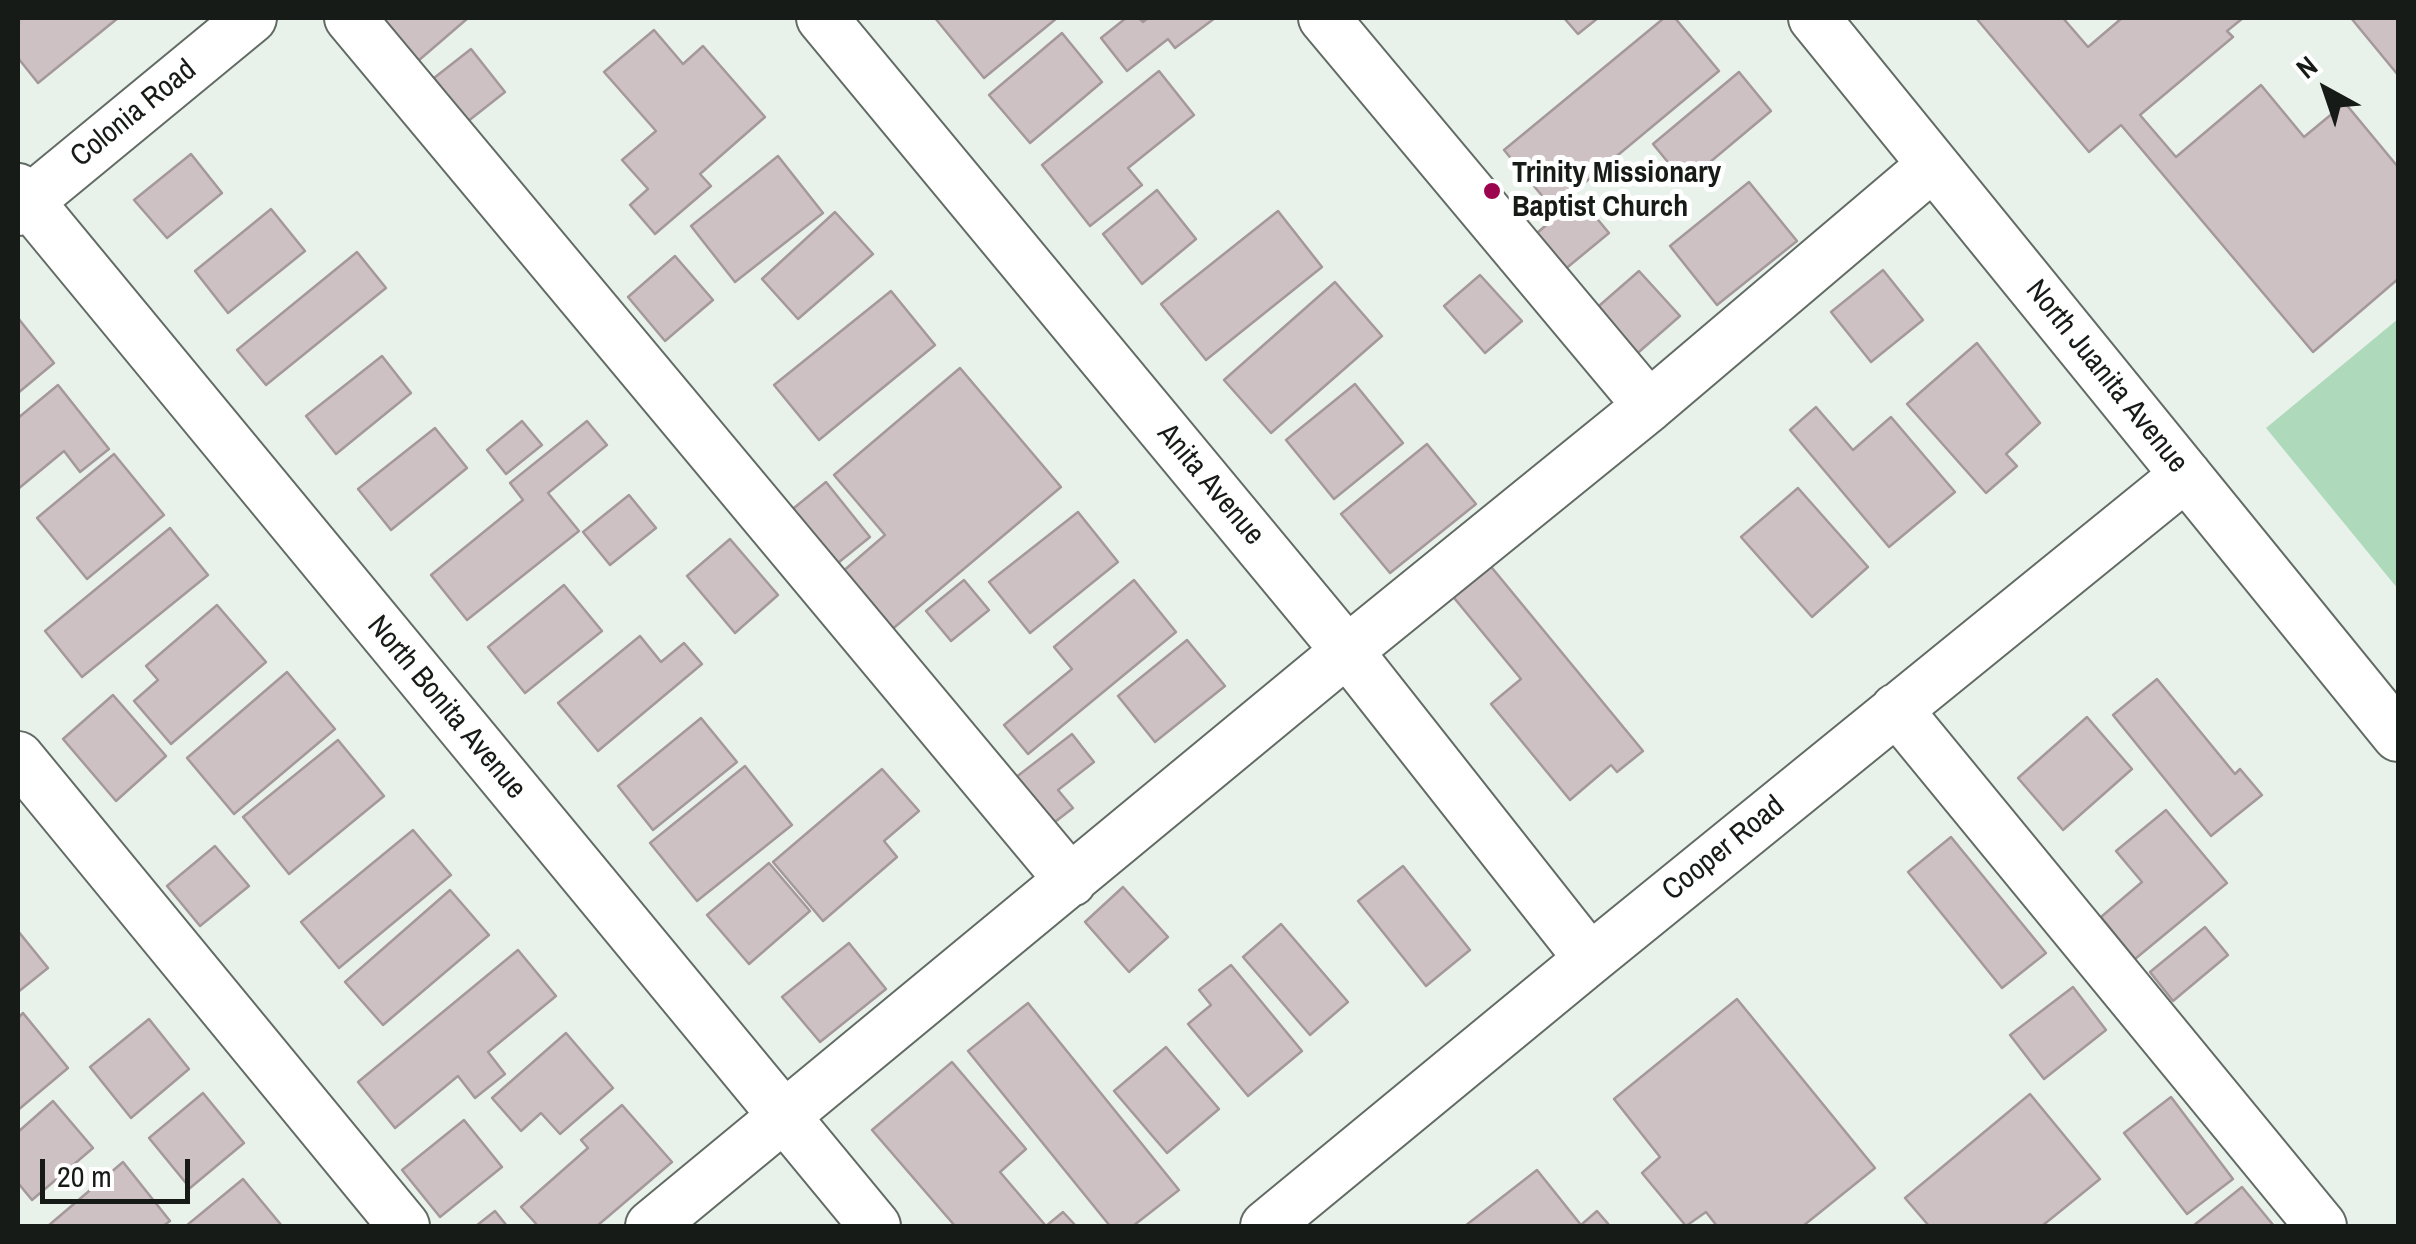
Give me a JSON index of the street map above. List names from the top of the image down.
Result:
{
  "streets": {
    "street": [
      "Colonia Road",
      "North Juanita Avenue",
      "Anita Avenue",
      "North Bonita Avenue",
      "Cooper Road"
    ]
  },
  "crossings": [
    ["Colonia Road", "North Bonita Avenue"],
    ["North Juanita Avenue", "Cooper Road"],
    ["Anita Avenue", "Cooper Road"]
  ],
  "places": ["Trinity Missionary Baptist Church"],
  "scale_bar": "20 m",
  "north": "top left"
}
